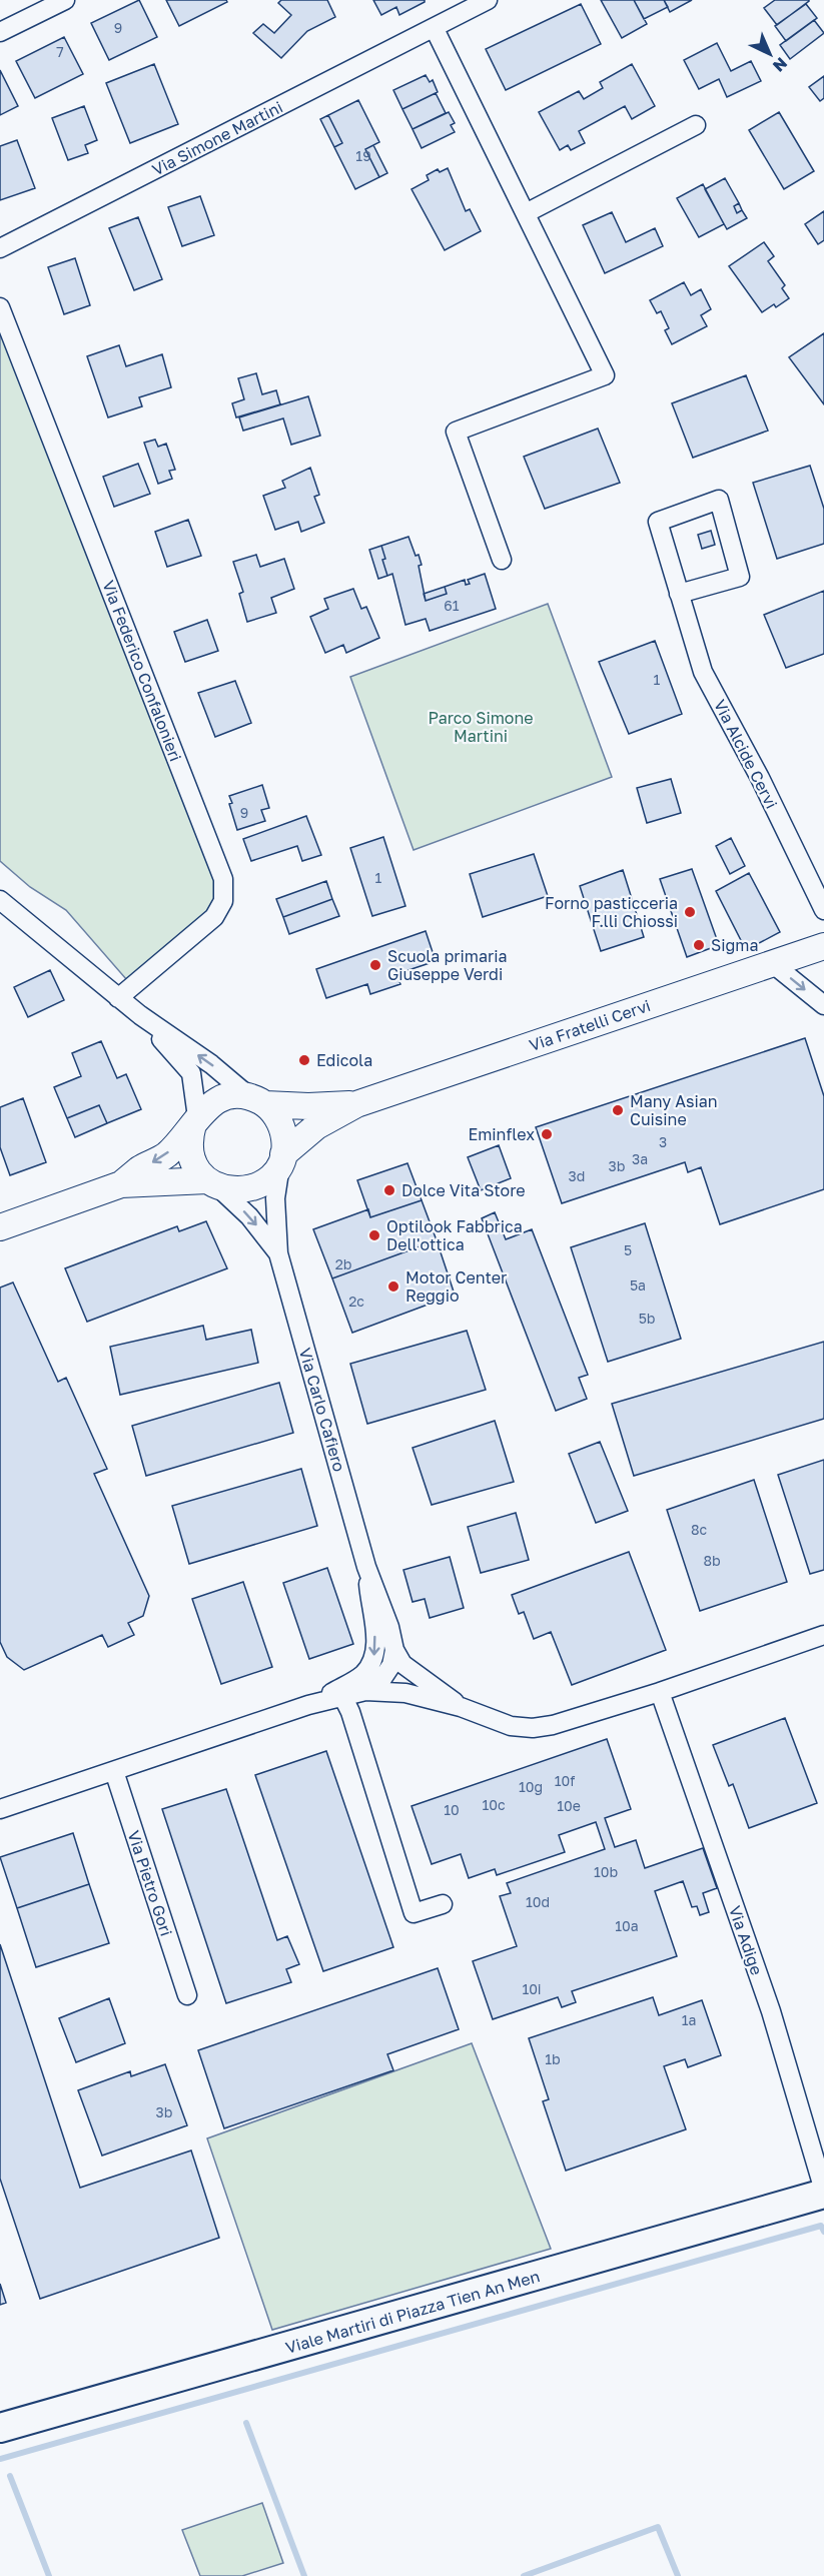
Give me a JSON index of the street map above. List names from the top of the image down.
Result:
{
  "streets": {
    "main road": ["Via Fratelli Cervi", "Viale Martiri di Piazza Tien An Men"],
    "street": [
      "Via Simone Martini",
      "Via Federico Confalonieri",
      "Via Alcide Cervi",
      "Via Carlo Cafiero",
      "Via Pietro Gori",
      "Via Adige"
    ]
  },
  "crossings": [
    ["Via Fratelli Cervi", "Via Carlo Cafiero"],
    ["Via Carlo Cafiero", "Via Pietro Gori"],
    ["Via Adige", "Viale Martiri di Piazza Tien An Men"]
  ],
  "parks": ["Parco Simone Martini"],
  "places": [
    "Forno pasticceria F.lli Chiossi",
    "Sigma",
    "Scuola primaria Giuseppe Verdi",
    "Edicola",
    "Many Asian Cuisine",
    "Eminflex",
    "Dolce Vita Store",
    "Optilook Fabbrica Dell'ottica",
    "Motor Center Reggio"
  ],
  "house_numbers": [
    "9",
    "7",
    "19",
    "61",
    "1",
    "9",
    "1",
    "3",
    "3a",
    "3b",
    "3d",
    "5",
    "2b",
    "5a",
    "2c",
    "5b",
    "8c",
    "8b",
    "10f",
    "10g",
    "10c",
    "10e",
    "10",
    "10b",
    "10d",
    "10a",
    "10i",
    "1a",
    "1b",
    "3b"
  ],
  "north": "bottom right"
}
